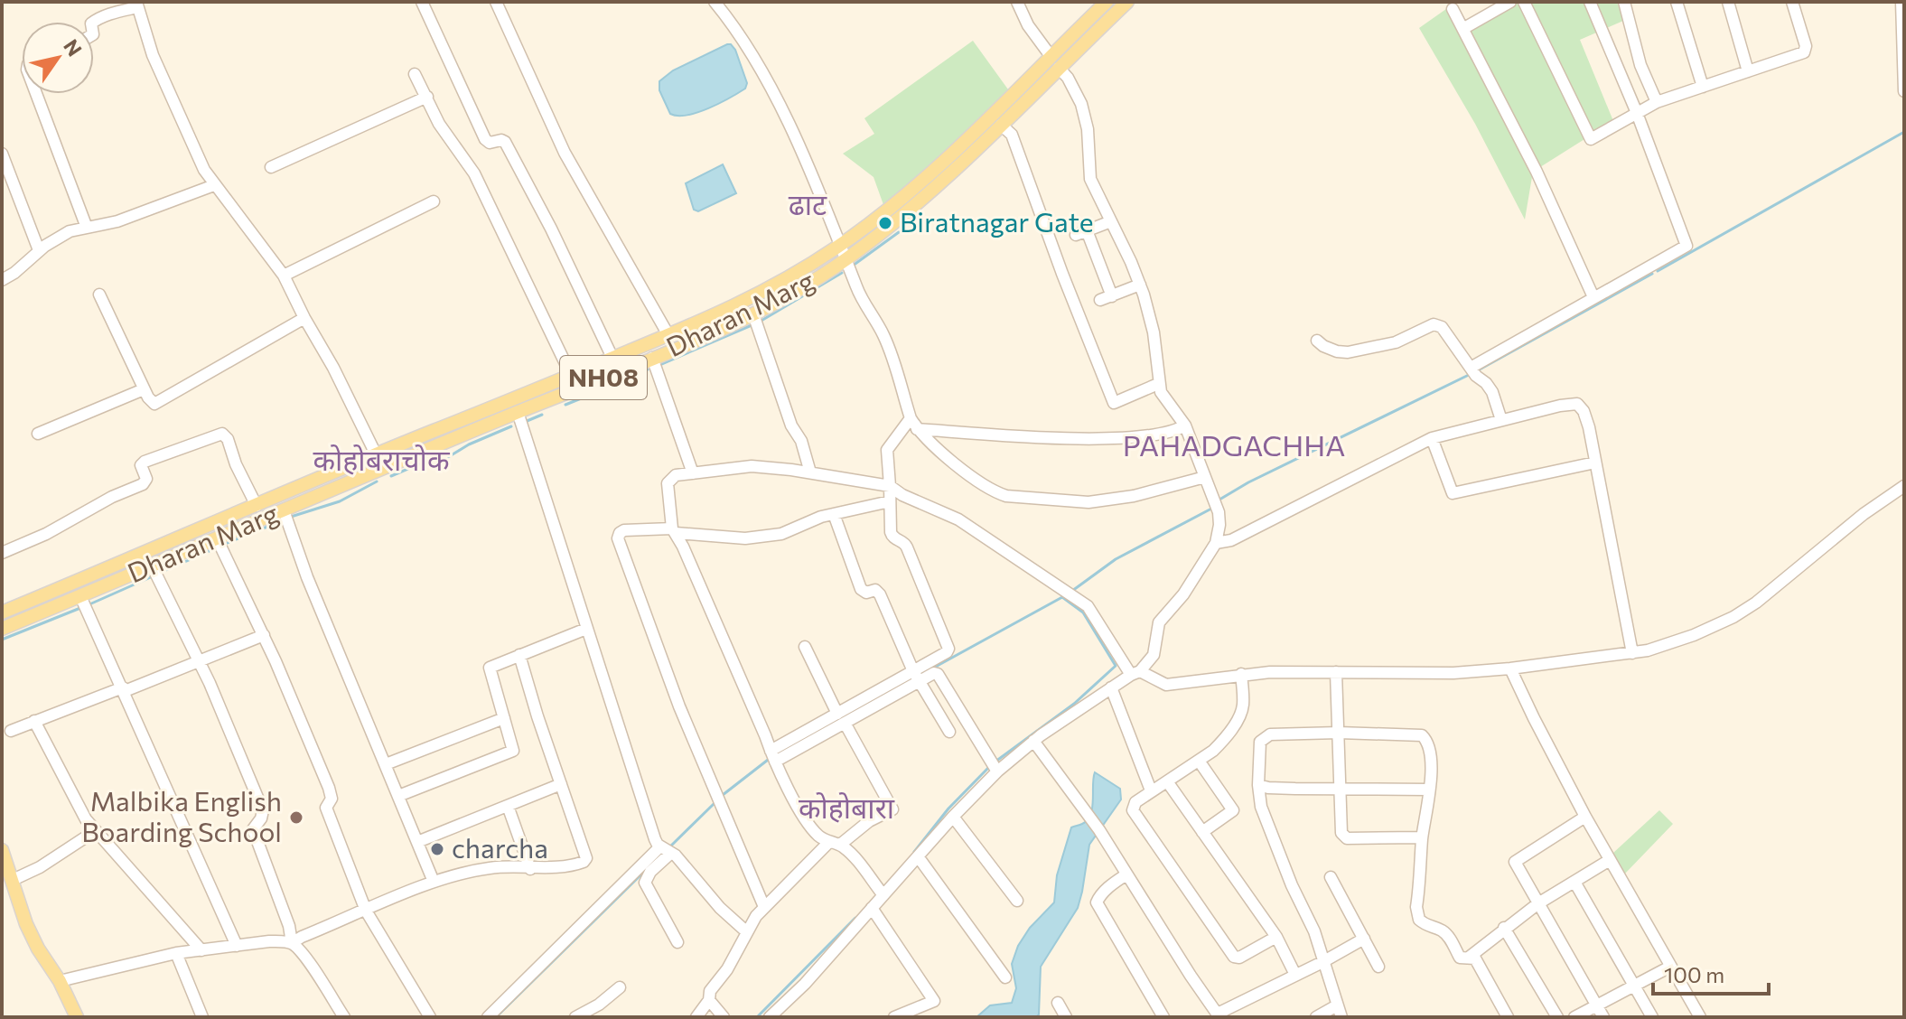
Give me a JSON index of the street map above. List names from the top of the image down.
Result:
{
  "streets": {
    "main road": ["Dharan Marg", "NH08"]
  },
  "districts": [
    "ढाट",
    "PAHADGACHHA",
    "कोहोबराचोक",
    "कोहोबारा"
  ],
  "places": ["Biratnagar Gate", "Malbika English Boarding School", "charcha"],
  "scale_bar": "100 m",
  "north": "top right"
}
